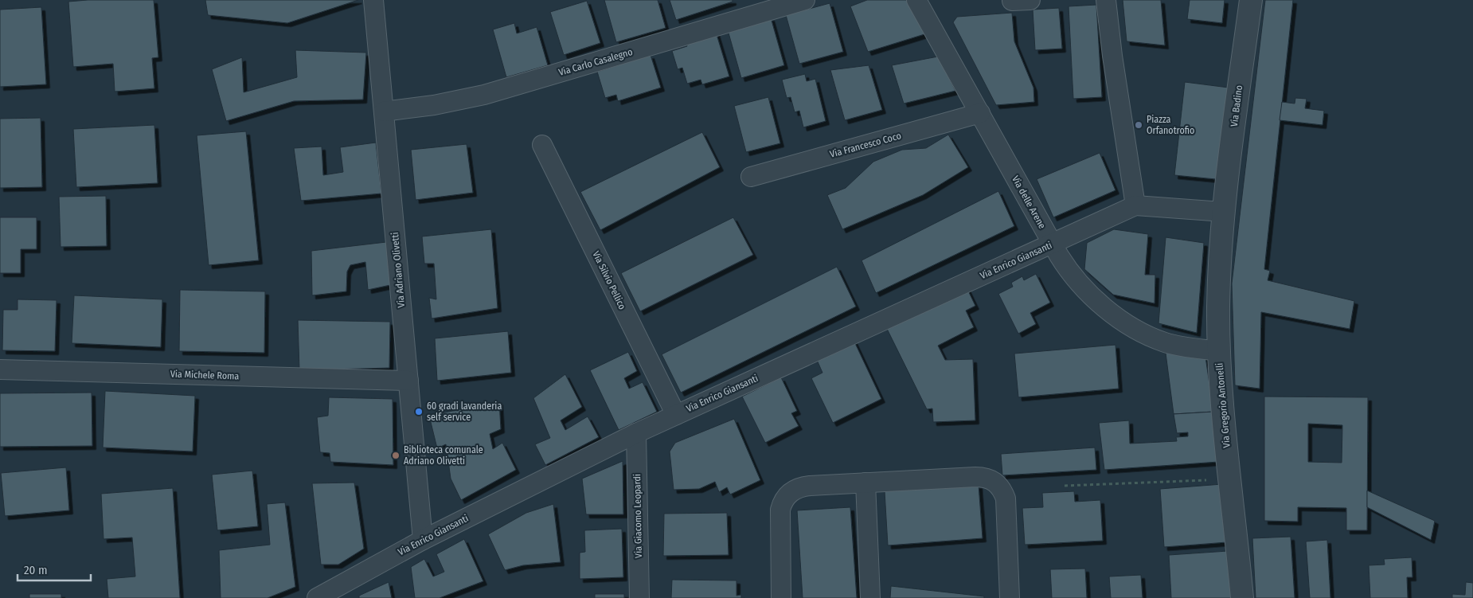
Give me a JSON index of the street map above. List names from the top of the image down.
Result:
{
  "streets": {
    "street": [
      "Via Carlo Casalegno",
      "Via Badino",
      "Via Francesco Coco",
      "Via delle Arene",
      "Via Enrico Giansanti",
      "Via Adriano Olivetti",
      "Via Silvio Pellico",
      "Via Michele Roma",
      "Via Gregorio Antonelli",
      "Via Giacomo Leopardi"
    ]
  },
  "crossings": [
    ["Via Carlo Casalegno", "Via Adriano Olivetti"],
    ["Via Badino", "Via Gregorio Antonelli"],
    ["Via Francesco Coco", "Via delle Arene"],
    ["Via delle Arene", "Via Enrico Giansanti"],
    ["Via delle Arene", "Via Gregorio Antonelli"],
    ["Via Enrico Giansanti", "Via Adriano Olivetti"],
    ["Via Enrico Giansanti", "Via Silvio Pellico"],
    ["Via Enrico Giansanti", "Via Giacomo Leopardi"],
    ["Via Adriano Olivetti", "Via Michele Roma"]
  ],
  "places": ["Piazza Orfanotrofio", "60 gradi lavanderia self service", "Biblioteca comunale Adriano Olivetti"],
  "scale_bar": "20 m"
}
